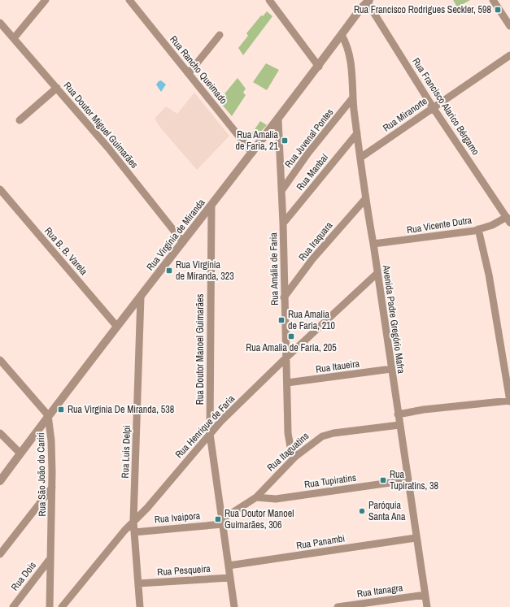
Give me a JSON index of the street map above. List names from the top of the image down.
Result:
{
  "streets": {
    "street": [
      "Rua Rancho Queimado",
      "Rua Francisco Alarico Bérgamo",
      "Rua Miranorte",
      "Rua Doutor Miguel Guimarães",
      "Rua Juvenal Pontes",
      "Rua Manbaí",
      "Rua Vicente Dutra",
      "Rua Virgínia de Miranda",
      "Rua Iraquara",
      "Rua B. B. Varela",
      "Rua Amália de Faria",
      "Avenida Padre Gregório Mafra",
      "Rua Doutor Manoel Guimarães",
      "Rua Itaueira",
      "Rua Henrique de Faria",
      "Rua Luis Delpi",
      "Rua Itaguatins",
      "Rua São João do Cariri",
      "Rua Tupiratins",
      "Rua Ivaipora",
      "Rua Panambi",
      "Rua Pesqueira",
      "Rua Dois",
      "Rua Itanagra"
    ]
  },
  "crossings": [
    ["Rua Rancho Queimado", "Rua Virgínia de Miranda"],
    ["Rua Francisco Alarico Bérgamo", "Rua Miranorte"],
    ["Rua Francisco Alarico Bérgamo", "Rua Vicente Dutra"],
    ["Rua Francisco Alarico Bérgamo", "Rua Virgínia de Miranda"],
    ["Rua Miranorte", "Avenida Padre Gregório Mafra"],
    ["Rua Doutor Miguel Guimarães", "Rua Virgínia de Miranda"],
    ["Rua Juvenal Pontes", "Rua Amália de Faria"],
    ["Rua Juvenal Pontes", "Avenida Padre Gregório Mafra"],
    ["Rua Manbaí", "Rua Amália de Faria"],
    ["Rua Manbaí", "Avenida Padre Gregório Mafra"],
    ["Rua Vicente Dutra", "Avenida Padre Gregório Mafra"],
    ["Rua Virgínia de Miranda", "Rua B. B. Varela"],
    ["Rua Virgínia de Miranda", "Rua Amália de Faria"],
    ["Rua Virgínia de Miranda", "Avenida Padre Gregório Mafra"],
    ["Rua Virgínia de Miranda", "Rua Doutor Manoel Guimarães"],
    ["Rua Virgínia de Miranda", "Rua Luis Delpi"],
    ["Rua Virgínia de Miranda", "Rua São João do Cariri"],
    ["Rua Iraquara", "Rua Amália de Faria"],
    ["Rua Iraquara", "Avenida Padre Gregório Mafra"],
    ["Rua Amália de Faria", "Rua Itaueira"],
    ["Rua Amália de Faria", "Rua Henrique de Faria"],
    ["Rua Amália de Faria", "Rua Itaguatins"],
    ["Avenida Padre Gregório Mafra", "Rua Itaueira"],
    ["Avenida Padre Gregório Mafra", "Rua Henrique de Faria"],
    ["Avenida Padre Gregório Mafra", "Rua Itaguatins"],
    ["Avenida Padre Gregório Mafra", "Rua Tupiratins"],
    ["Avenida Padre Gregório Mafra", "Rua Panambi"],
    ["Avenida Padre Gregório Mafra", "Rua Itanagra"],
    ["Rua Doutor Manoel Guimarães", "Rua Henrique de Faria"],
    ["Rua Doutor Manoel Guimarães", "Rua Itaguatins"],
    ["Rua Doutor Manoel Guimarães", "Rua Ivaipora"],
    ["Rua Doutor Manoel Guimarães", "Rua Panambi"],
    ["Rua Doutor Manoel Guimarães", "Rua Pesqueira"],
    ["Rua Henrique de Faria", "Rua Luis Delpi"],
    ["Rua Luis Delpi", "Rua Ivaipora"],
    ["Rua Luis Delpi", "Rua Pesqueira"],
    ["Rua Itaguatins", "Rua Tupiratins"],
    ["Rua Itaguatins", "Rua Ivaipora"],
    ["Rua São João do Cariri", "Rua Dois"]
  ],
  "places": {
    "transit": [
      "Rua Francisco Rodrigues Seckler, 598",
      "Rua Amalia de Faria, 21",
      "Rua Virgínia de Miranda, 323",
      "Rua Amalia de Faria, 210",
      "Rua Amalia de Faria, 205",
      "Rua Virgínia De Miranda, 538",
      "Rua Tupiratins, 38",
      "Rua Doutor Manoel Guimarães, 306"
    ],
    "other": ["Paróquia Santa Ana"]
  }
}
